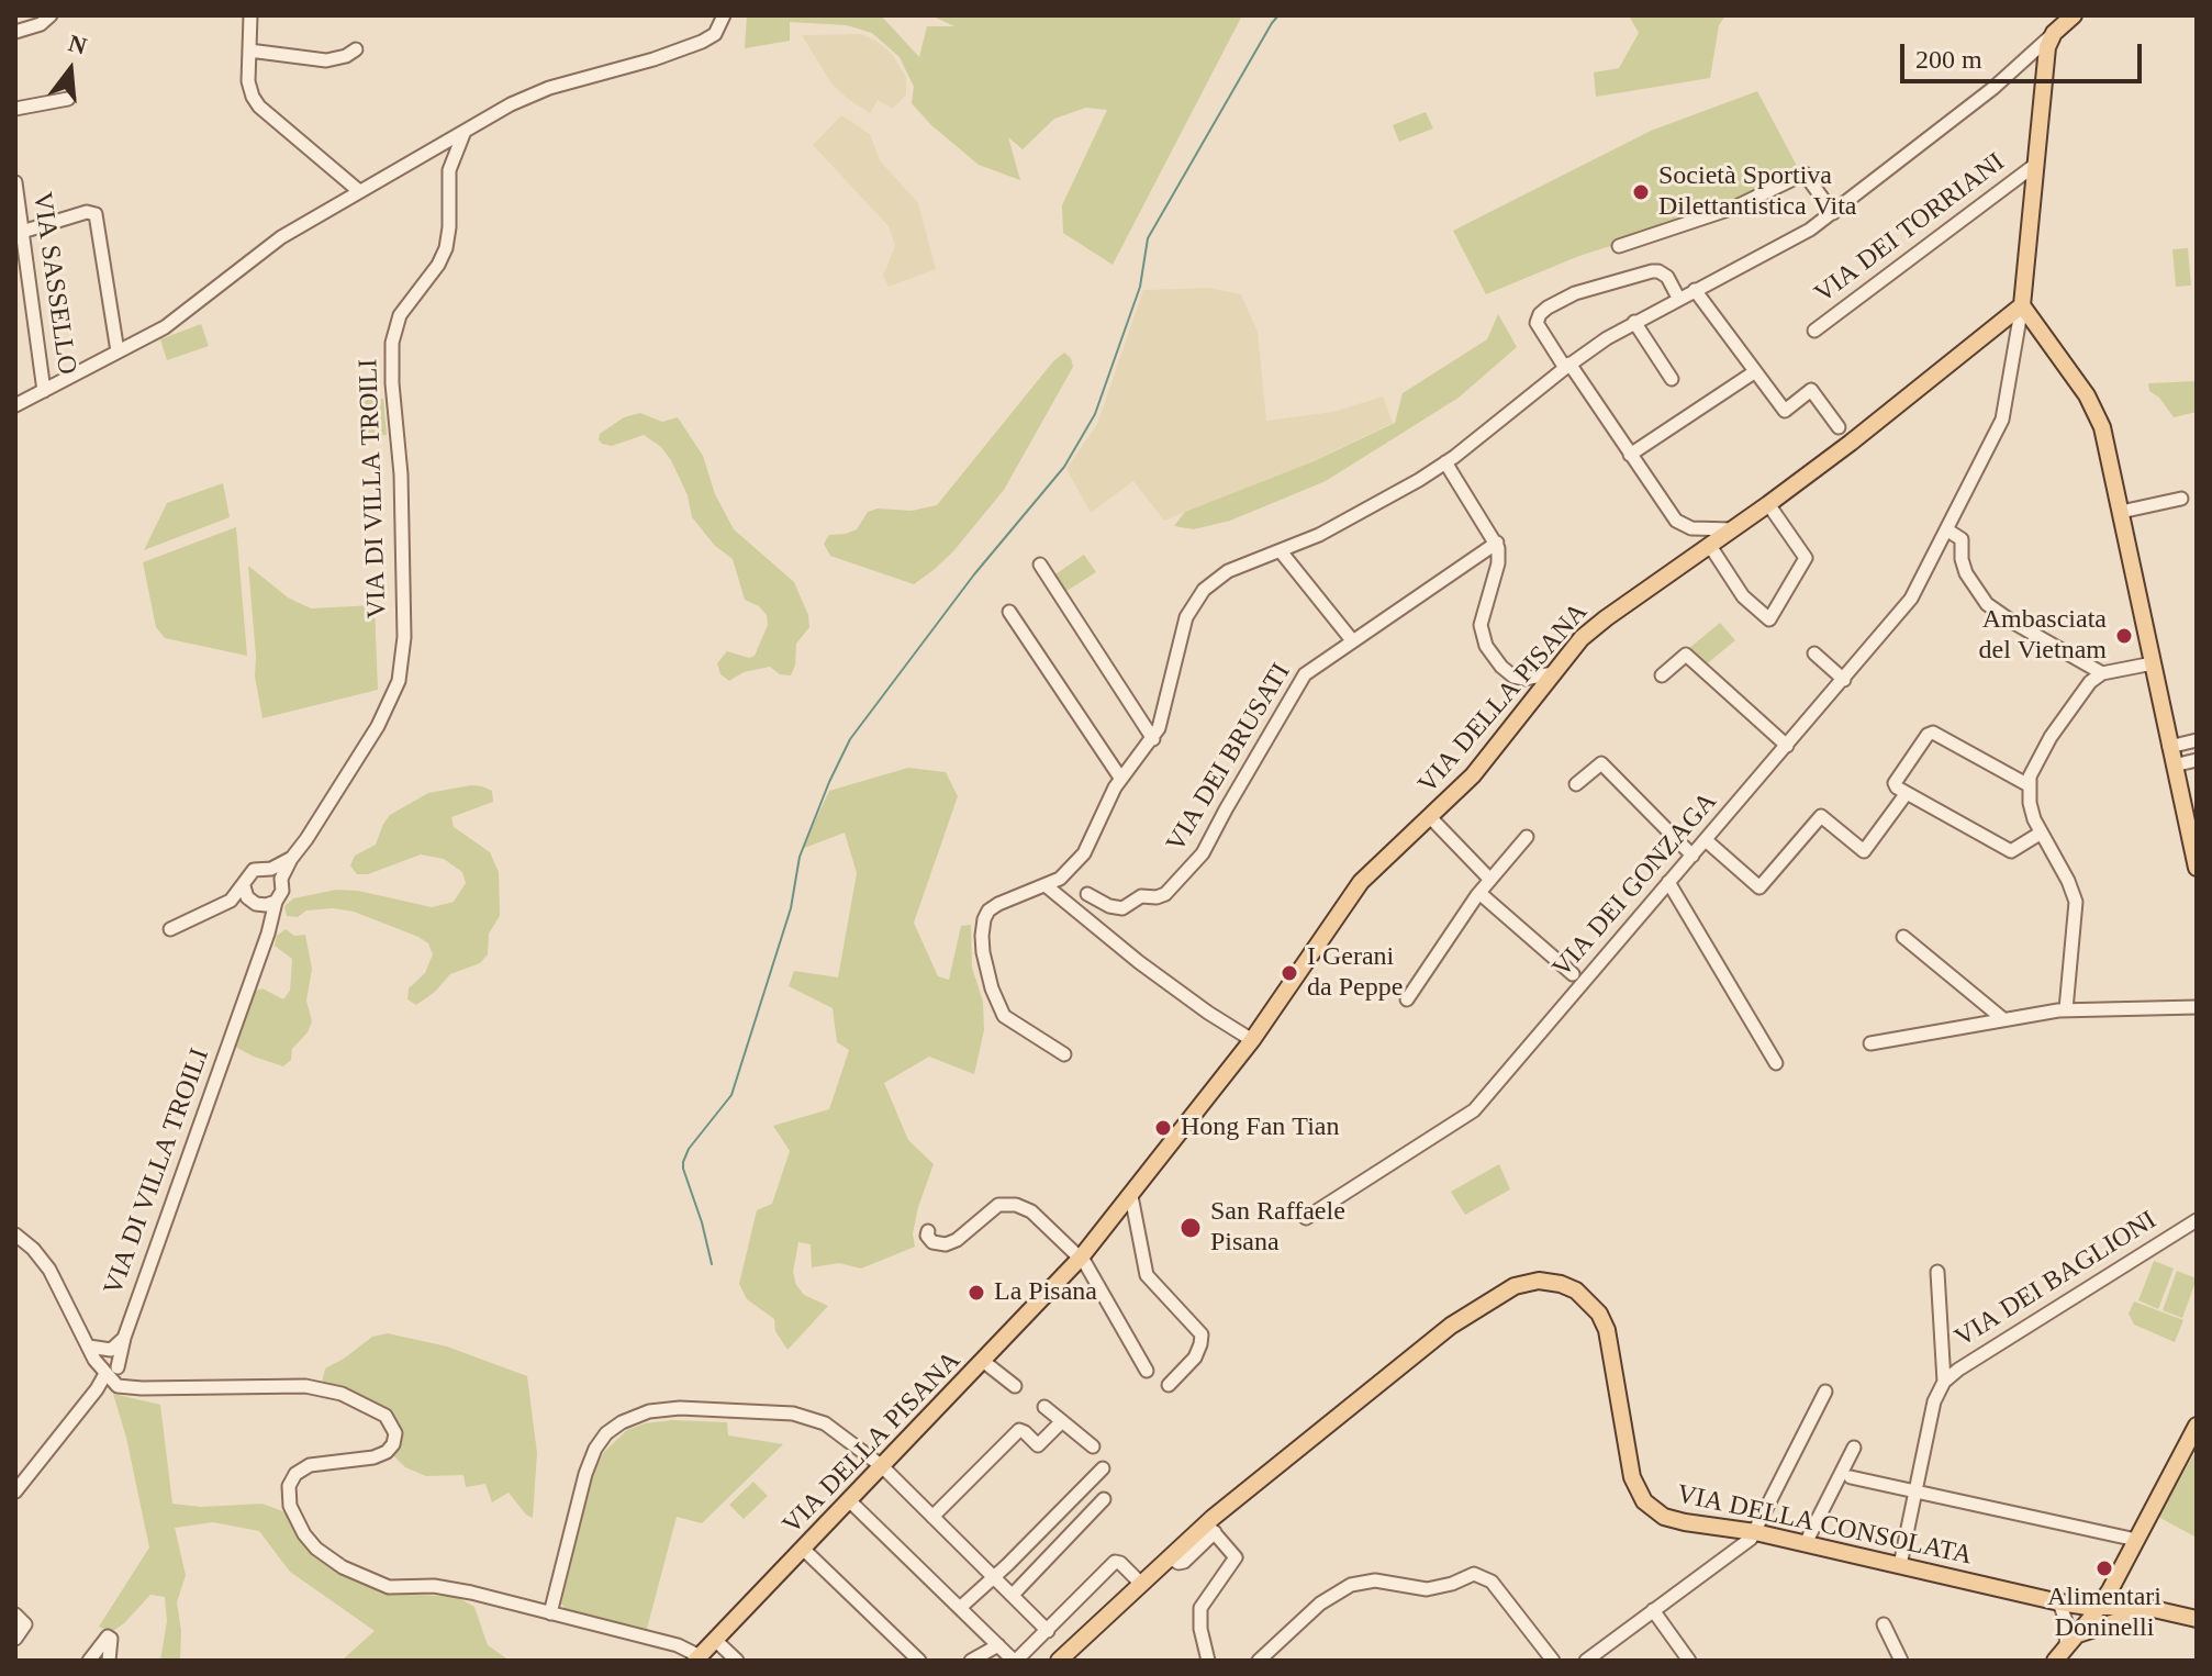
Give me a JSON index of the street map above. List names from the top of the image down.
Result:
{
  "streets": {
    "main road": ["VIA DELLA PISANA", "VIA DELLA CONSOLATA"],
    "street": [
      "VIA DEI TORRIANI",
      "VIA SASSELLO",
      "VIA DI VILLA TROILI",
      "VIA DEI BRUSATI",
      "VIA DEI GONZAGA",
      "VIA DEI BAGLIONI"
    ]
  },
  "crossings": [
    ["VIA DELLA PISANA", "VIA DEI GONZAGA"]
  ],
  "places": [
    "Società Sportiva Dilettantistica Vita",
    "Ambasciata del Vietnam",
    "I Gerani da Peppe",
    "Hong Fan Tian",
    "San Raffaele Pisana",
    "La Pisana",
    "Alimentari Doninelli"
  ],
  "scale_bar": "200 m",
  "north": "top"
}
